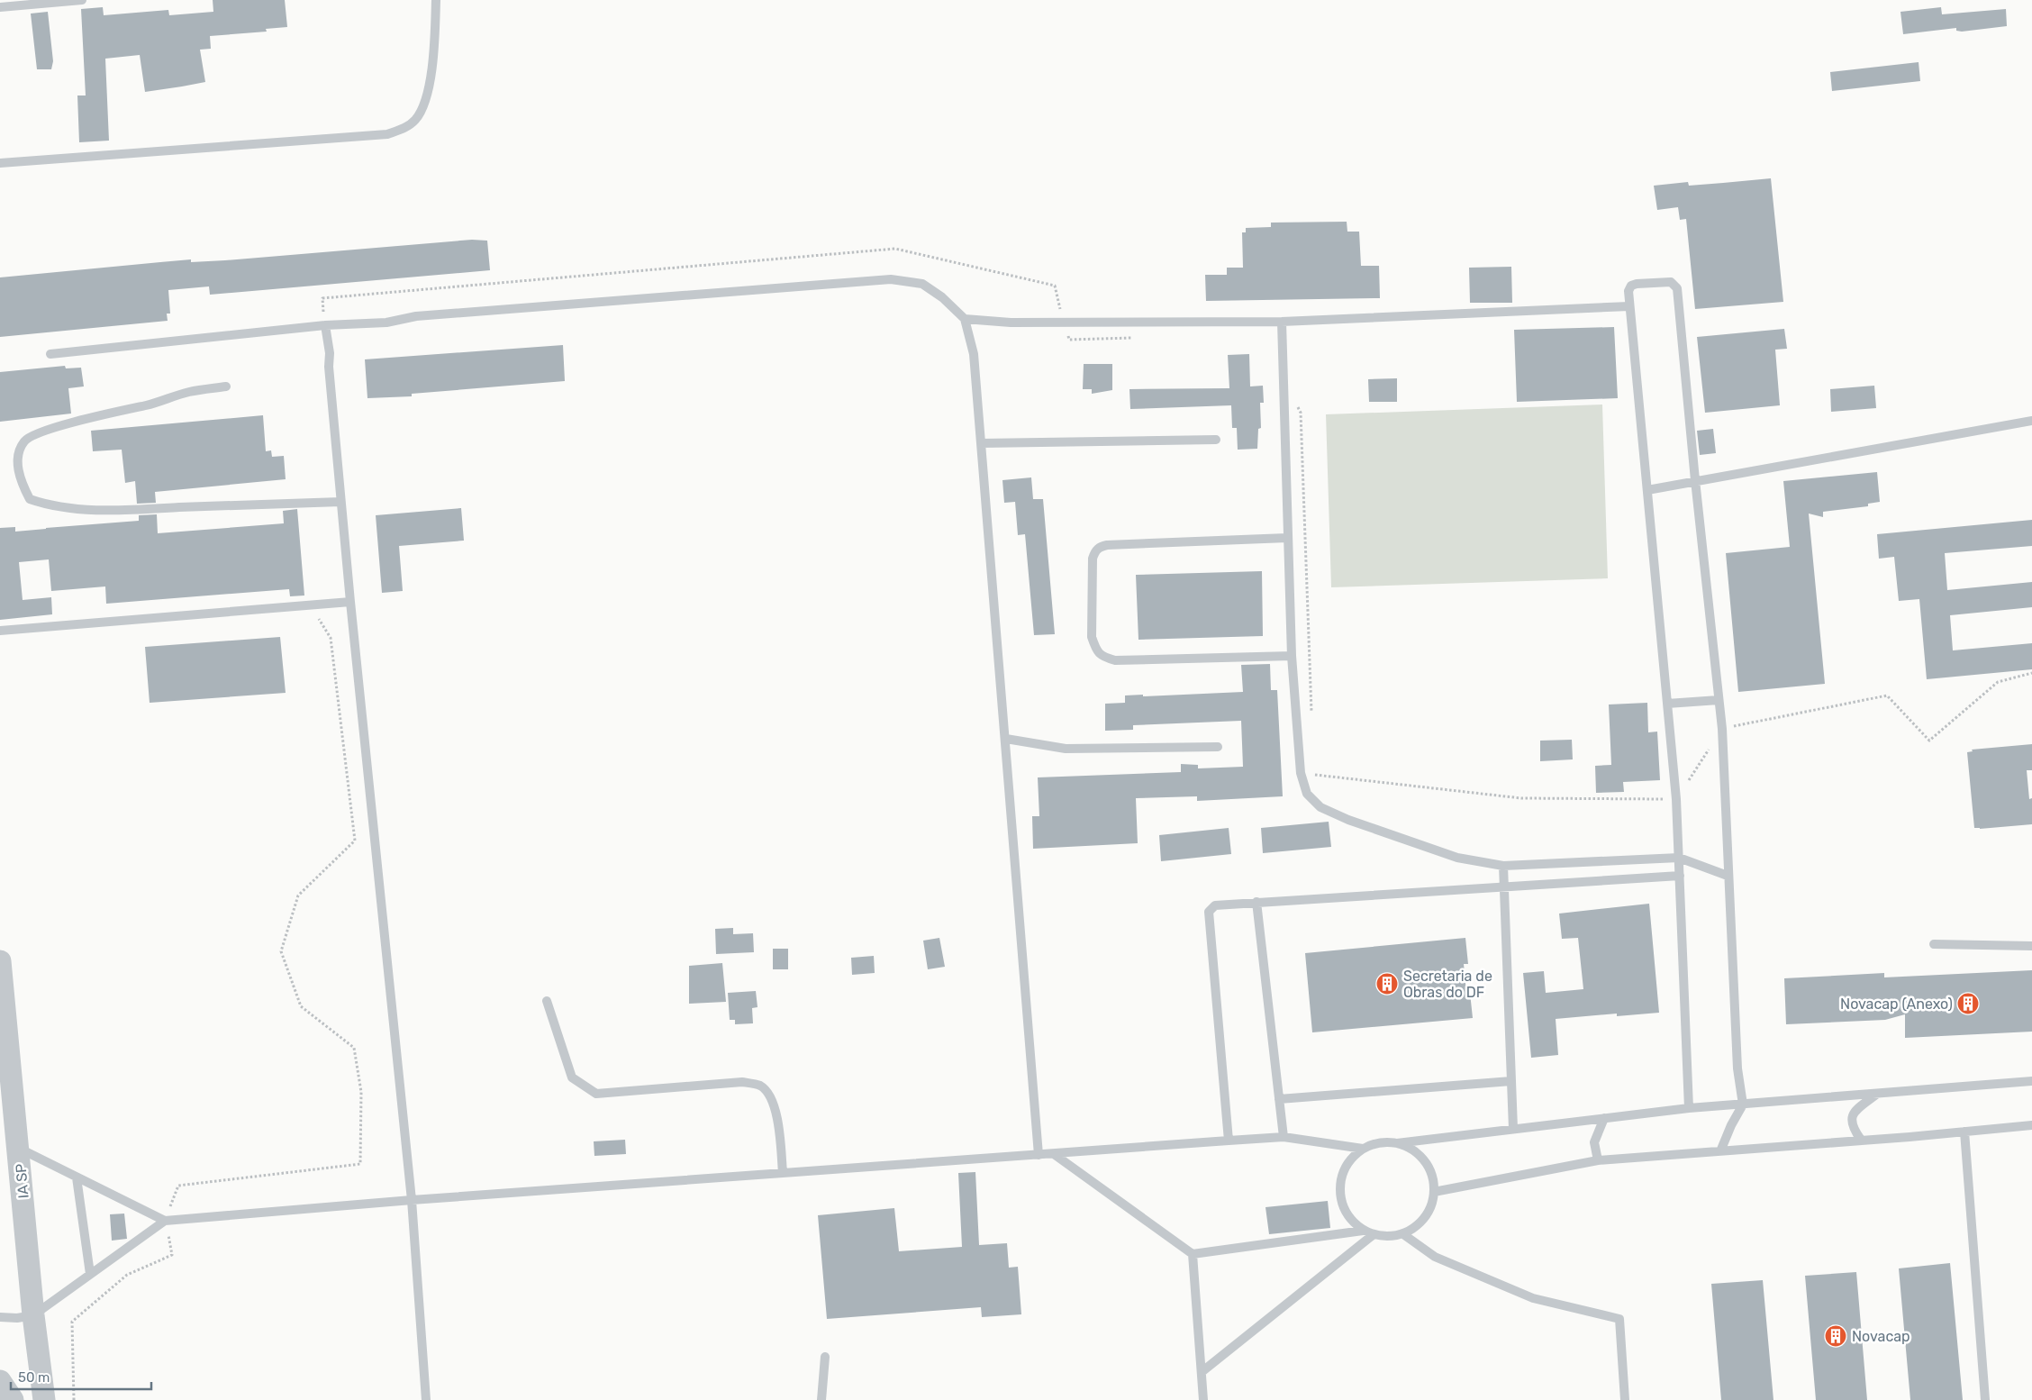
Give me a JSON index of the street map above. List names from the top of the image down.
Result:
{
  "streets": {
    "street": ["IA SP"]
  },
  "places": {
    "building": ["Secretaria de Obras do DF", "Novacap (Anexo)", "Novacap"]
  },
  "scale_bar": "50 m"
}
